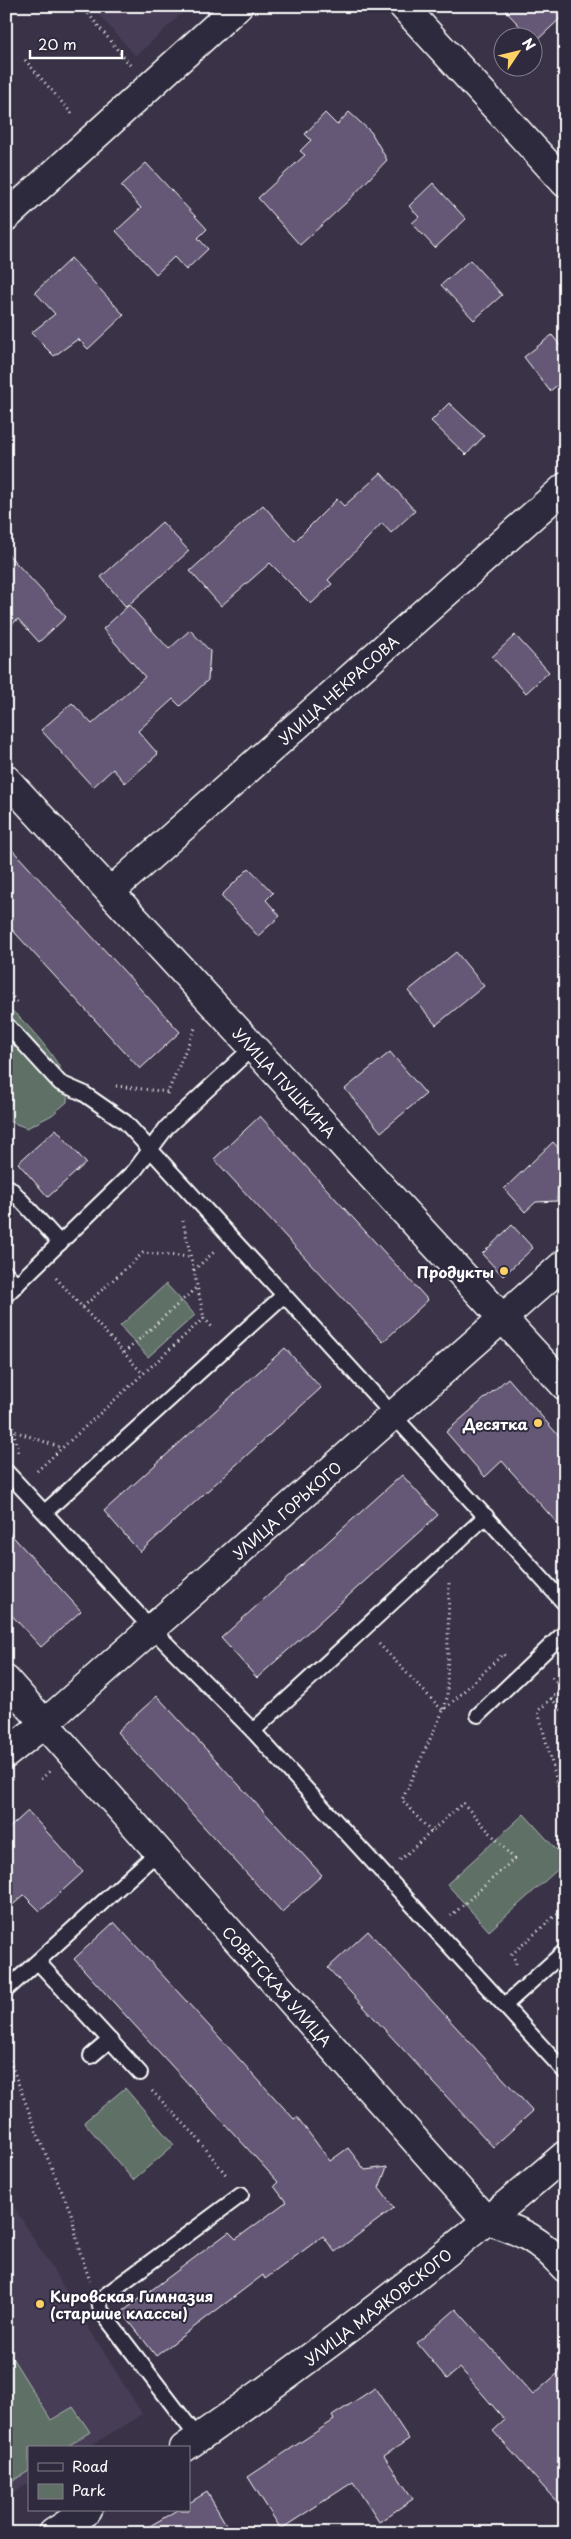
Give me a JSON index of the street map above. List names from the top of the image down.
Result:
{
  "streets": {
    "street": [
      "УЛИЦА НЕКРАСОВА",
      "УЛИЦА ПУШКИНА",
      "УЛИЦА ГОРЬКОГО",
      "СОВЕТСКАЯ УЛИЦА",
      "УЛИЦА МАЯКОВСКОГО"
    ]
  },
  "crossings": [
    ["УЛИЦА НЕКРАСОВА", "УЛИЦА ПУШКИНА"],
    ["УЛИЦА ПУШКИНА", "УЛИЦА ГОРЬКОГО"],
    ["УЛИЦА ГОРЬКОГО", "СОВЕТСКАЯ УЛИЦА"],
    ["СОВЕТСКАЯ УЛИЦА", "УЛИЦА МАЯКОВСКОГО"]
  ],
  "places": ["Продукты", "Десятка", "Кировская Гимназия (старшие классы)"],
  "legend": ["Road", "Park"],
  "scale_bar": "20 m",
  "north": "top right"
}
